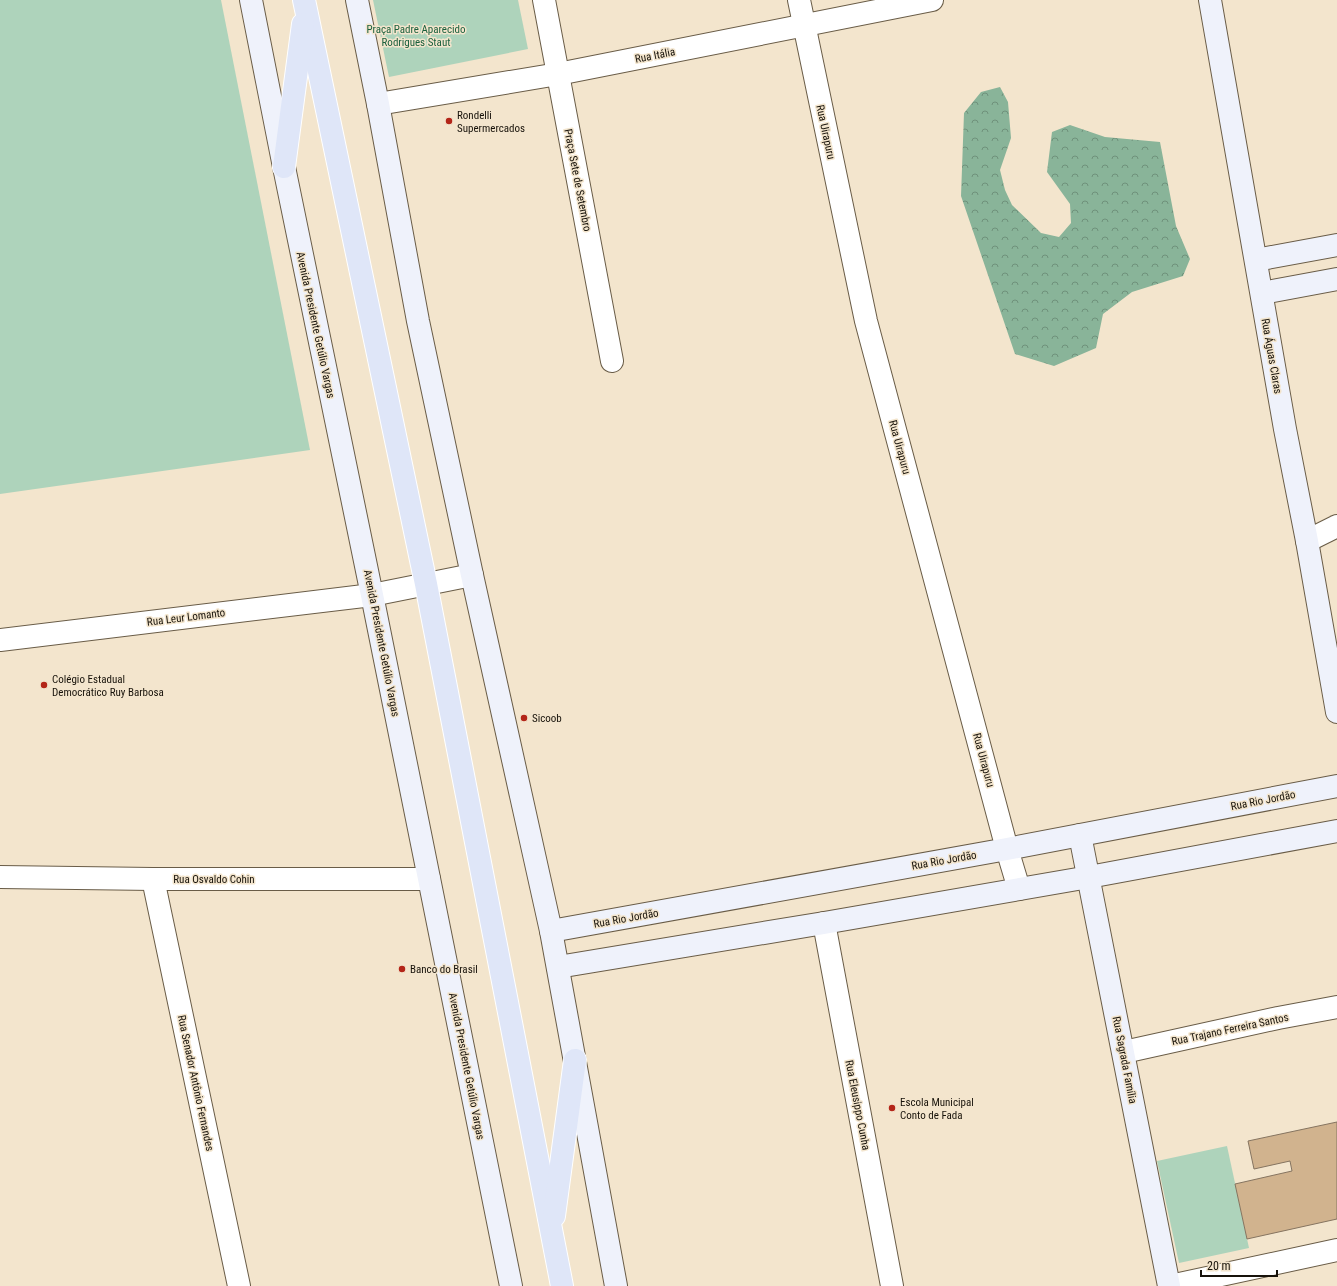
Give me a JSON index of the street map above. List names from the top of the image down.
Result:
{
  "streets": {
    "street": [
      "Rua Itália",
      "Rua Uirapuru",
      "Praça Sete de Setembro",
      "Avenida Presidente Getúlio Vargas",
      "Rua Águas Claras",
      "Rua Leur Lomanto",
      "Rua Rio Jordão",
      "Rua Osvaldo Cohin",
      "Rua Trajano Ferreira Santos",
      "Rua Sagrada Família",
      "Rua Senador Antônio Fernandes",
      "Rua Eleusippo Cunha"
    ]
  },
  "crossings": [
    ["Rua Itália", "Rua Uirapuru"],
    ["Rua Itália", "Praça Sete de Setembro"],
    ["Rua Uirapuru", "Rua Rio Jordão"],
    ["Avenida Presidente Getúlio Vargas", "Rua Leur Lomanto"],
    ["Avenida Presidente Getúlio Vargas", "Rua Osvaldo Cohin"],
    ["Rua Rio Jordão", "Rua Sagrada Família"],
    ["Rua Osvaldo Cohin", "Rua Senador Antônio Fernandes"],
    ["Rua Trajano Ferreira Santos", "Rua Sagrada Família"]
  ],
  "parks": ["Praça Padre Aparecido Rodrigues Staut"],
  "places": [
    "Rondelli Supermercados",
    "Colégio Estadual Democrático Ruy Barbosa",
    "Sicoob",
    "Banco do Brasil",
    "Escola Municipal Conto de Fada"
  ],
  "scale_bar": "20 m"
}
